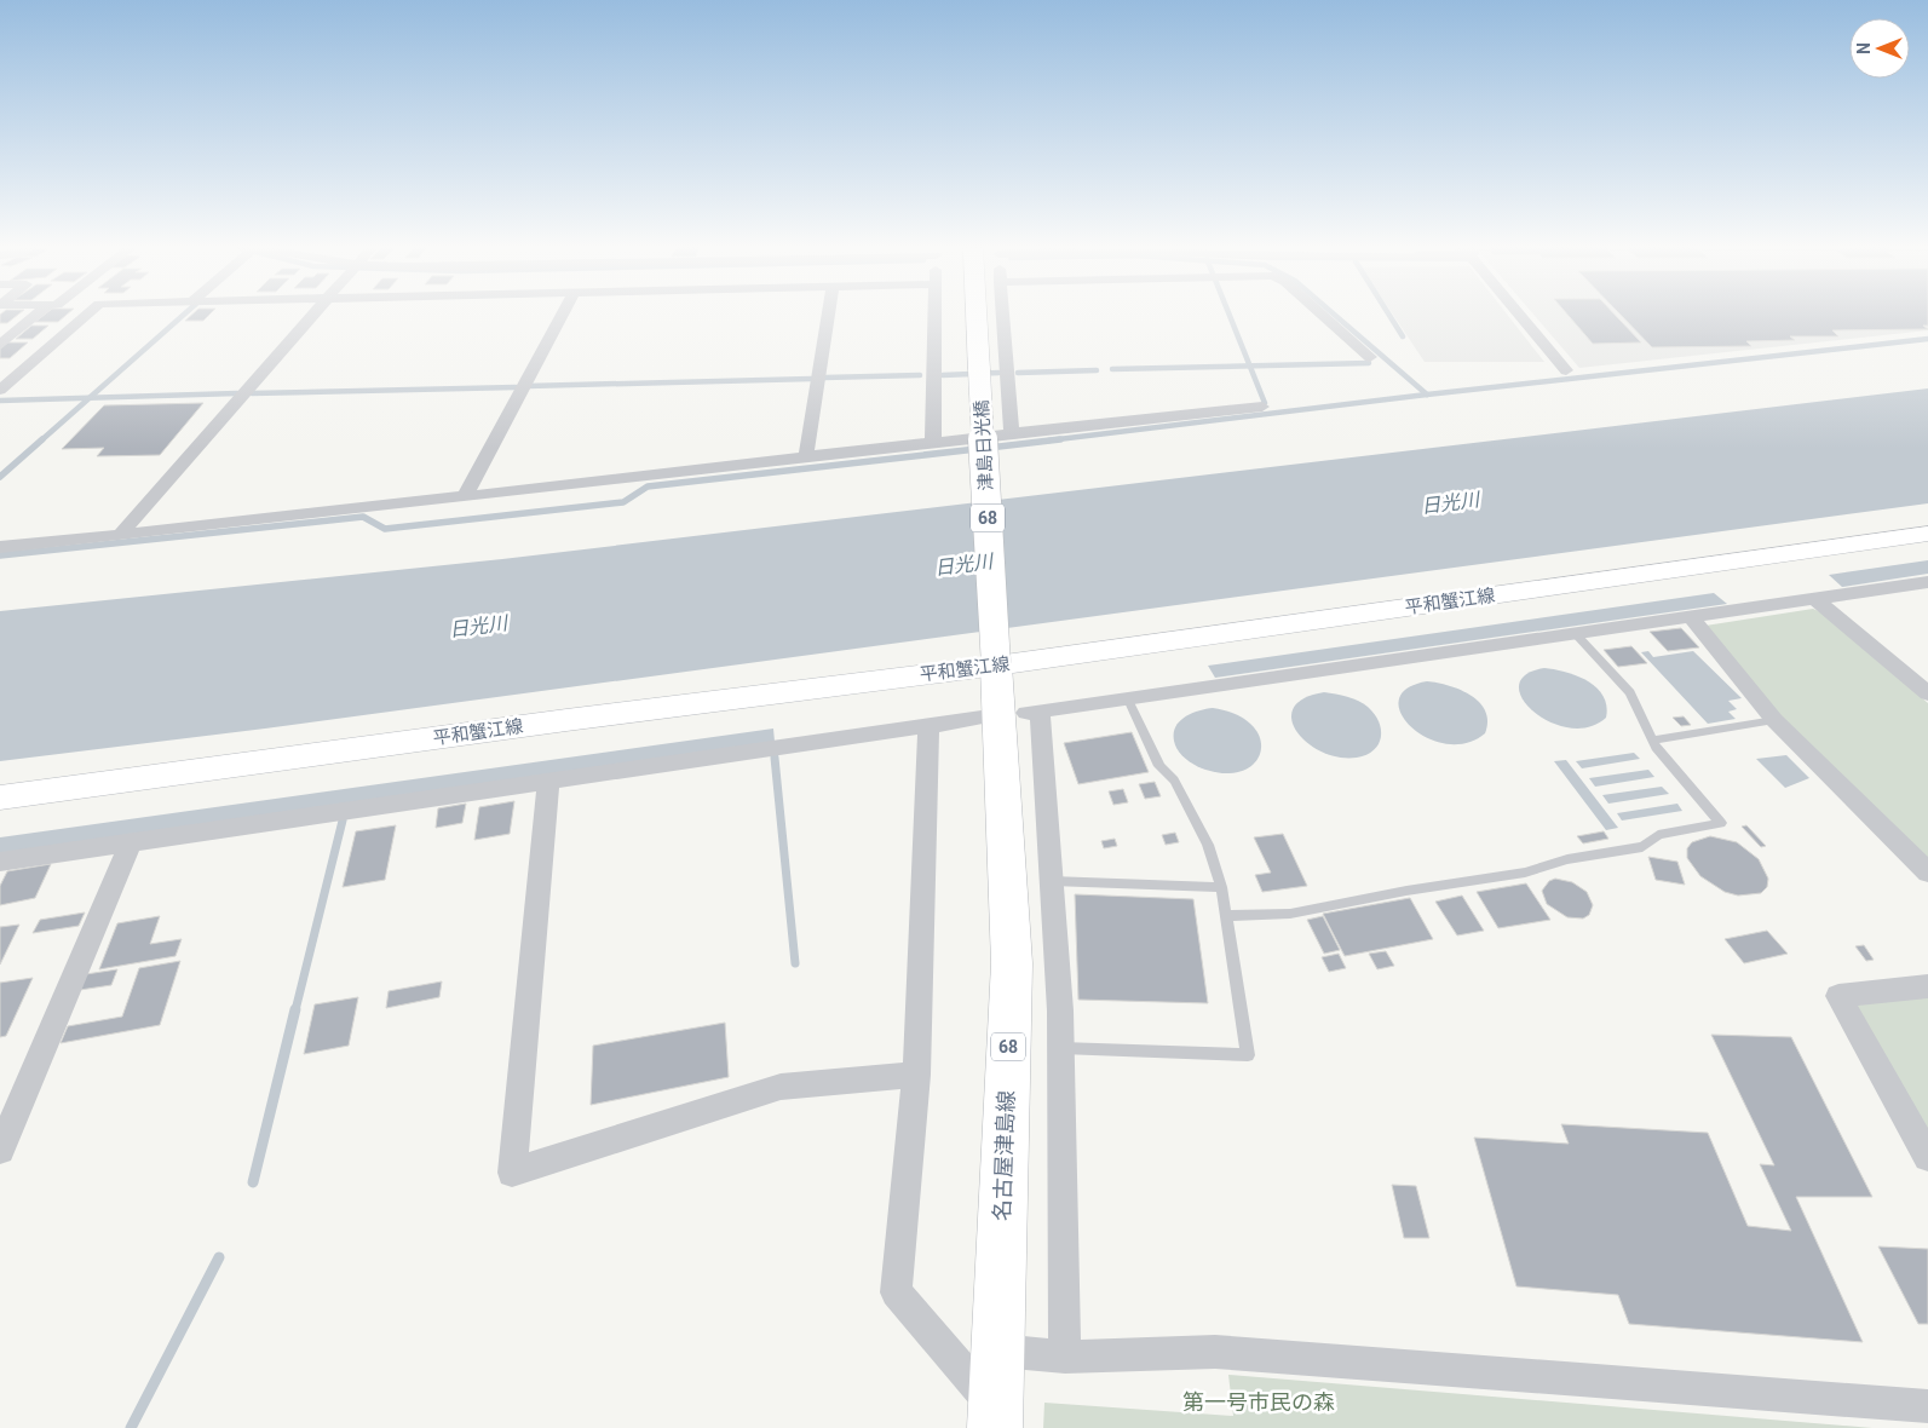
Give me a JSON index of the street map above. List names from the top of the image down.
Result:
{
  "streets": {
    "main road": [
      "津島日光橋",
      "68",
      "平和蟹江線",
      "名古屋津島線"
    ]
  },
  "crossings": [
    ["津島日光橋", "平和蟹江線"],
    ["津島日光橋", "名古屋津島線"],
    ["平和蟹江線", "名古屋津島線"]
  ],
  "water": ["日光川"],
  "parks": ["第一号市民の森"],
  "north": "left"
}
